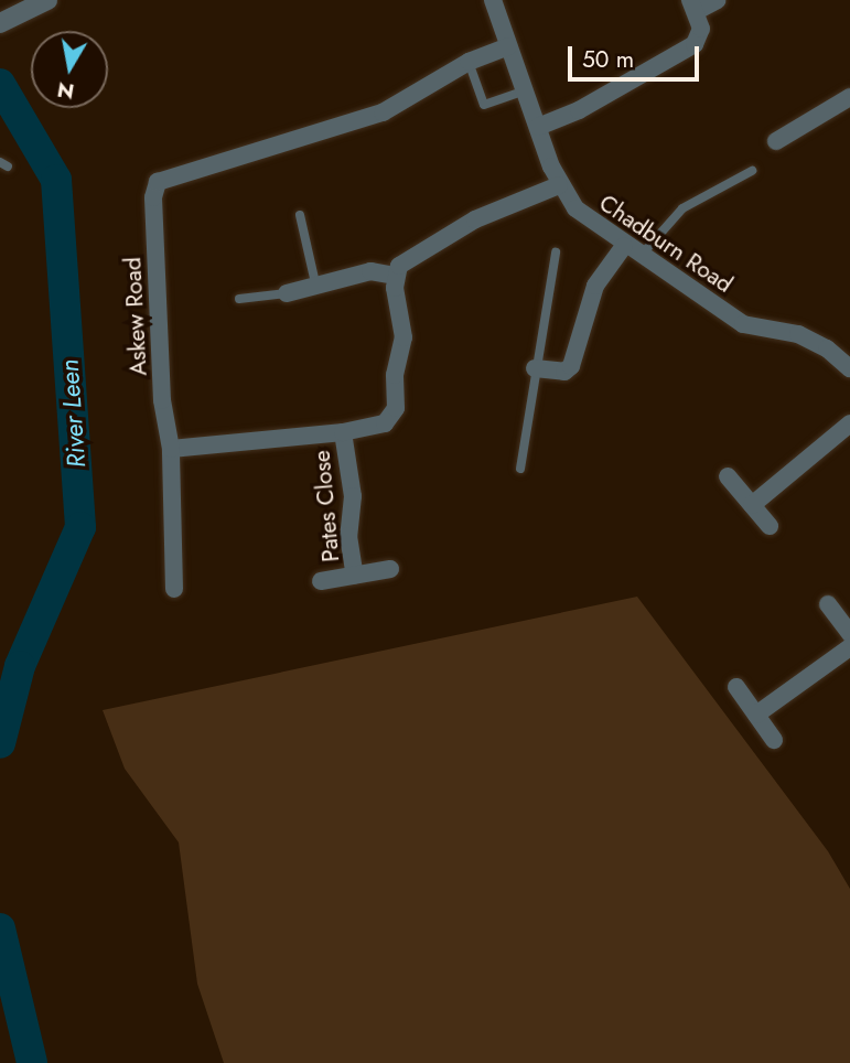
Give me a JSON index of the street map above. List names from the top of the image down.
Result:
{
  "streets": {
    "street": ["Chadburn Road", "Askew Road", "Pates Close"]
  },
  "water": ["River Leen"],
  "scale_bar": "50 m",
  "north": "bottom"
}
